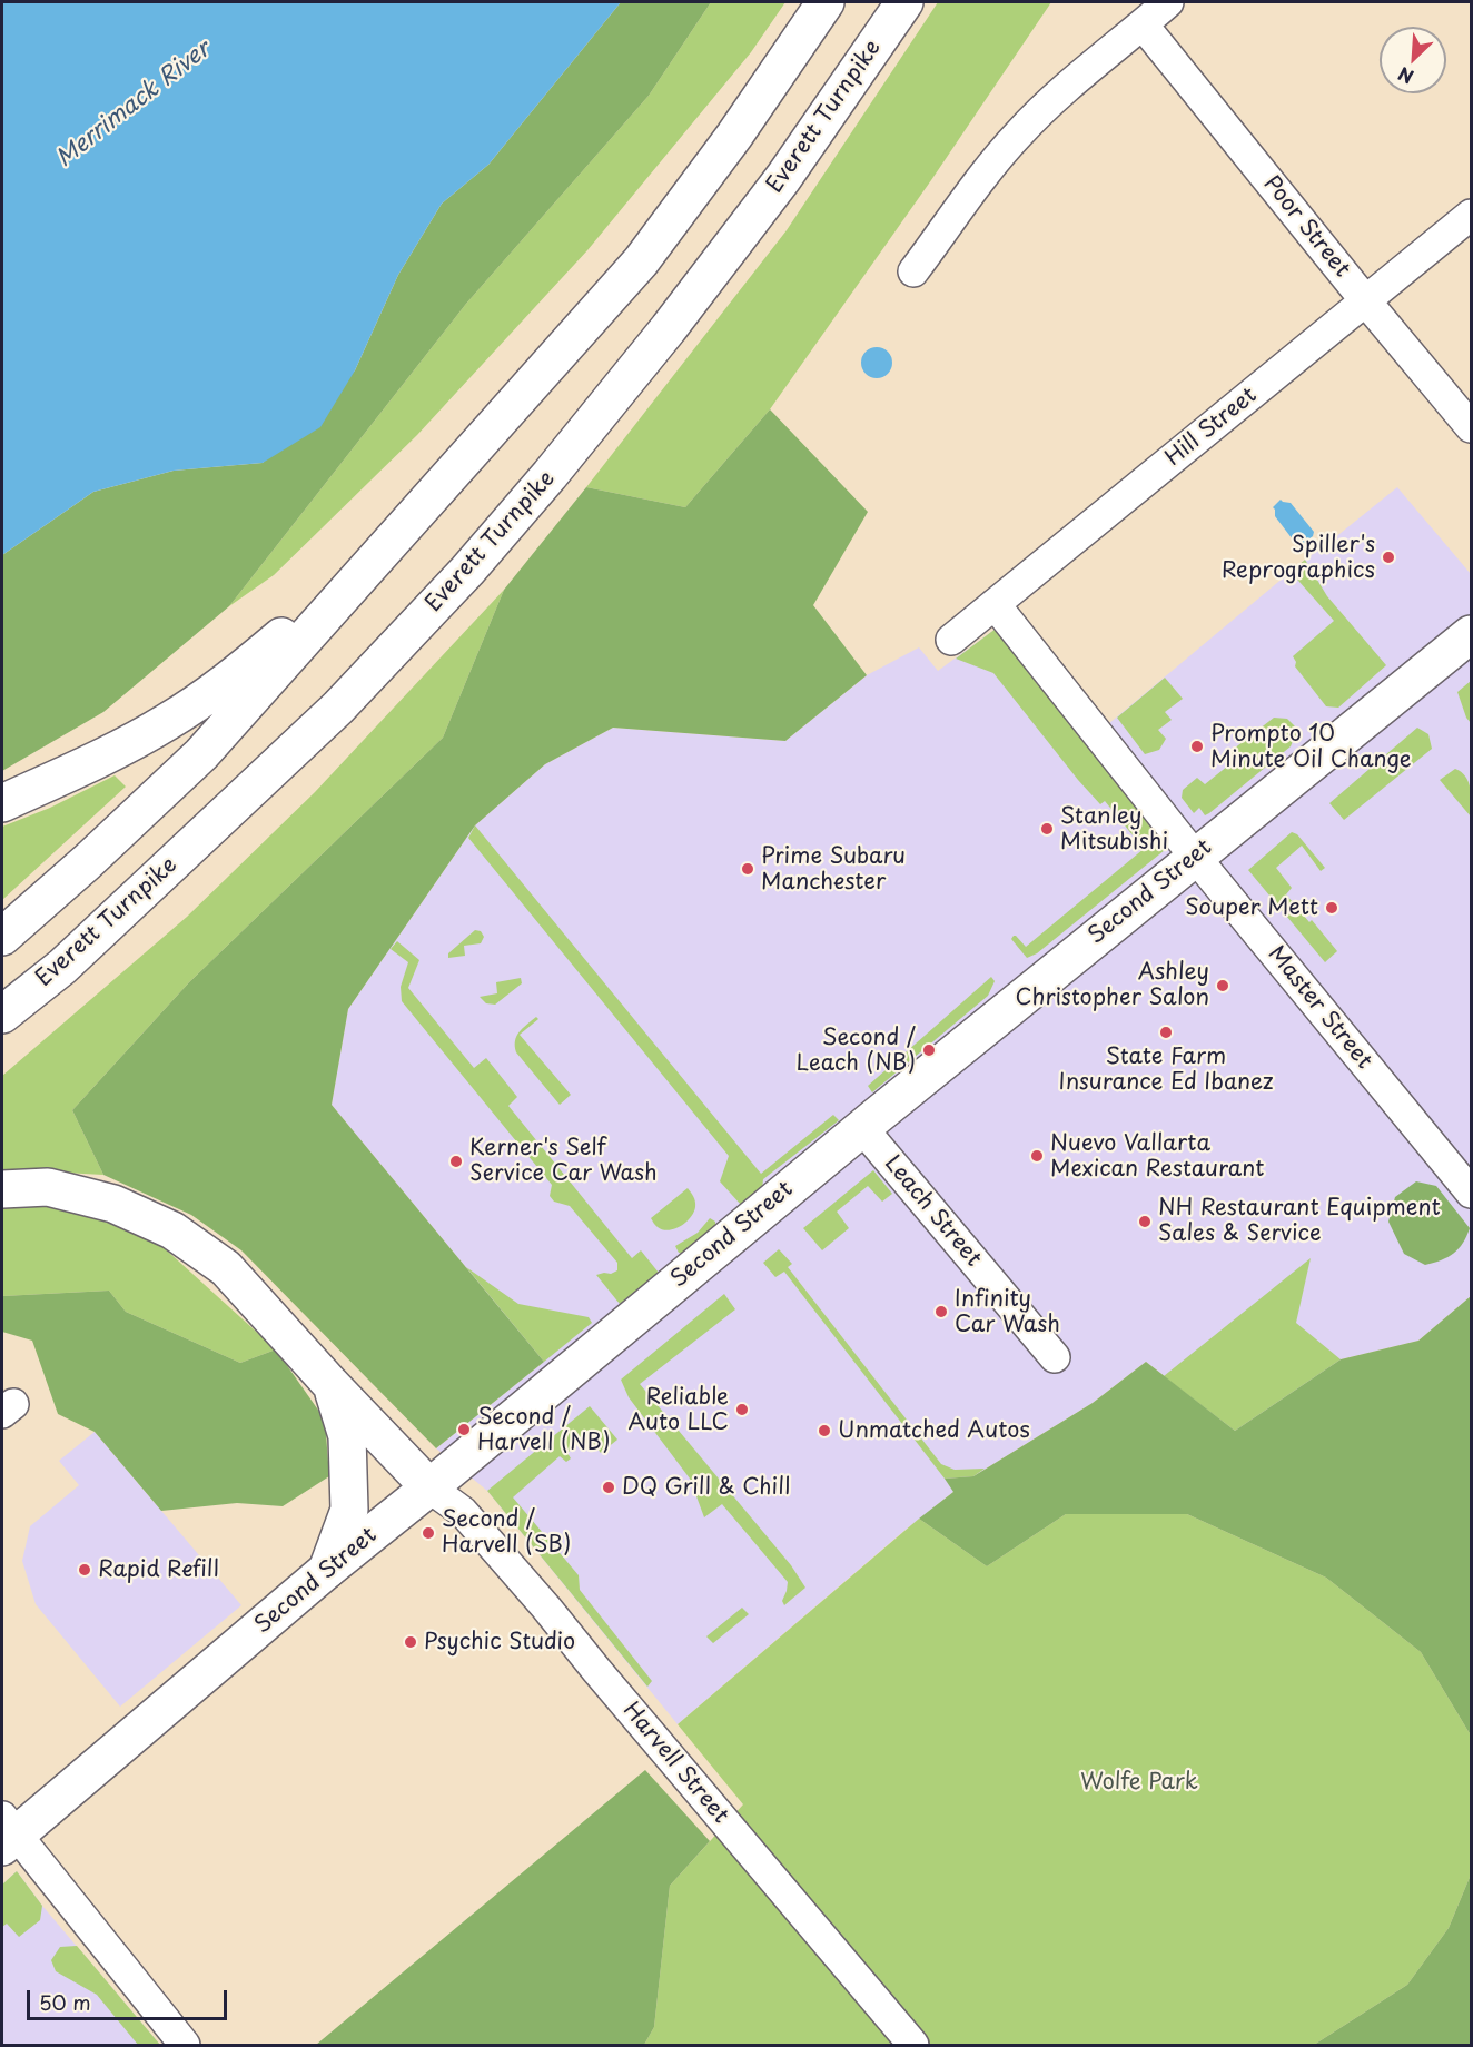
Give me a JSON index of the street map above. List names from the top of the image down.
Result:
{
  "streets": {
    "main road": ["Everett Turnpike", "Second Street"],
    "street": [
      "Poor Street",
      "Hill Street",
      "Master Street",
      "Leach Street",
      "Harvell Street"
    ]
  },
  "crossings": [
    ["Poor Street", "Hill Street"],
    ["Hill Street", "Master Street"],
    ["Second Street", "Master Street"],
    ["Second Street", "Leach Street"],
    ["Second Street", "Harvell Street"]
  ],
  "water": ["Merrimack River"],
  "parks": ["Wolfe Park"],
  "places": [
    "Spiller's Reprographics",
    "Prompto 10 Minute Oil Change",
    "Stanley Mitsubishi",
    "Prime Subaru Manchester",
    "Souper Mett",
    "Ashley Christopher Salon",
    "State Farm Insurance Ed Ibanez",
    "Second / Leach (NB)",
    "Nuevo Vallarta Mexican Restaurant",
    "Kerner's Self Service Car Wash",
    "NH Restaurant Equipment Sales & Service",
    "Infinity Car Wash",
    "Reliable Auto LLC",
    "Second / Harvell (NB)",
    "Unmatched Autos",
    "DQ Grill & Chill",
    "Second / Harvell (SB)",
    "Rapid Refill",
    "Psychic Studio"
  ],
  "scale_bar": "50 m",
  "north": "bottom left"
}
